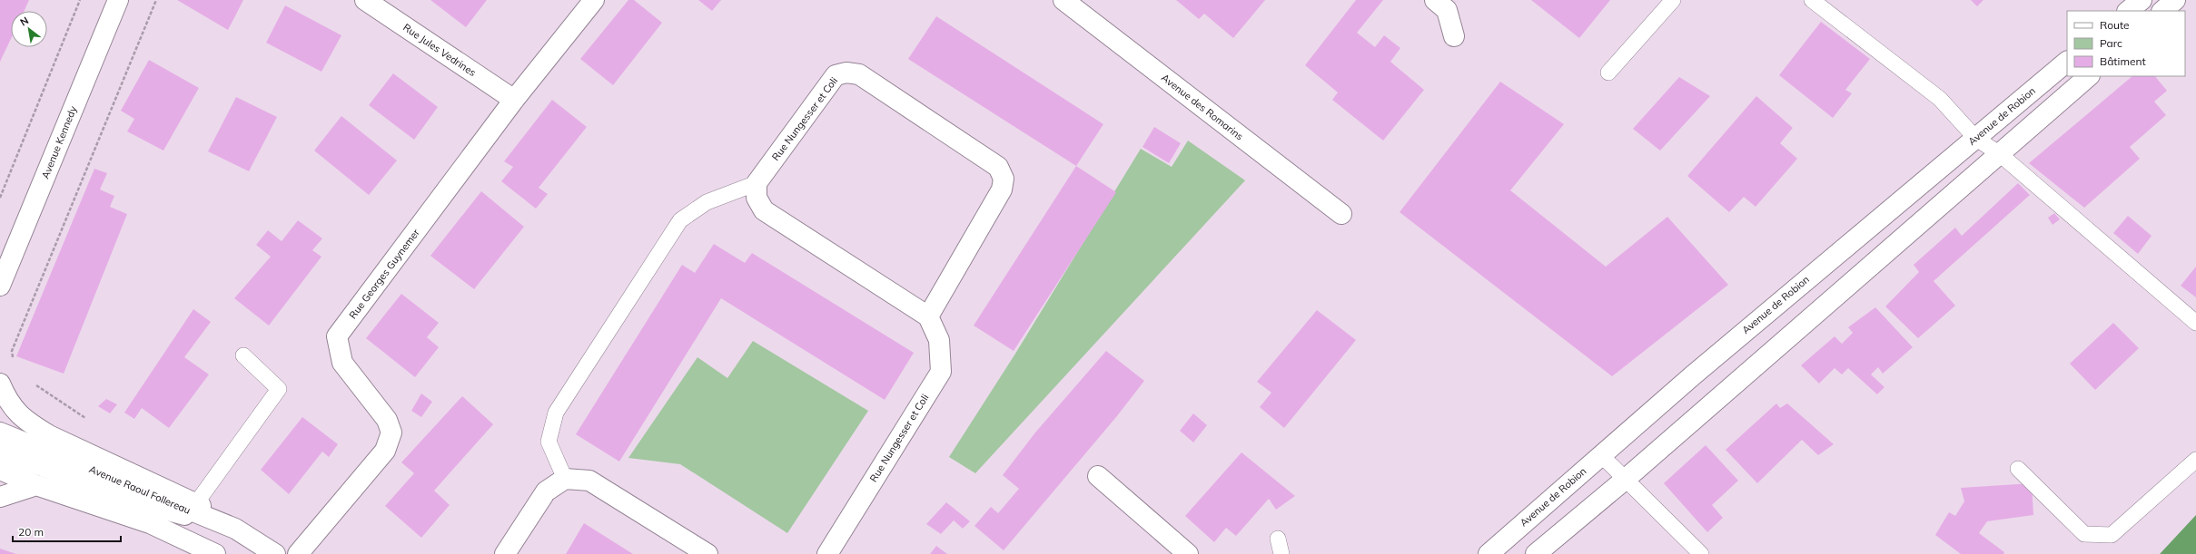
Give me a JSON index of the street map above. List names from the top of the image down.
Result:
{
  "streets": {
    "street": [
      "Rue Jules Vedrines",
      "Avenue des Romarins",
      "Avenue de Robion",
      "Rue Nungesser et Coli",
      "Avenue Kennedy",
      "Rue Georges Guynemer",
      "Avenue Raoul Follereau"
    ]
  },
  "crossings": [
    ["Rue Jules Vedrines", "Rue Georges Guynemer"]
  ],
  "legend": ["Route", "Parc", "Bâtiment"],
  "scale_bar": "20 m",
  "north": "top left"
}
